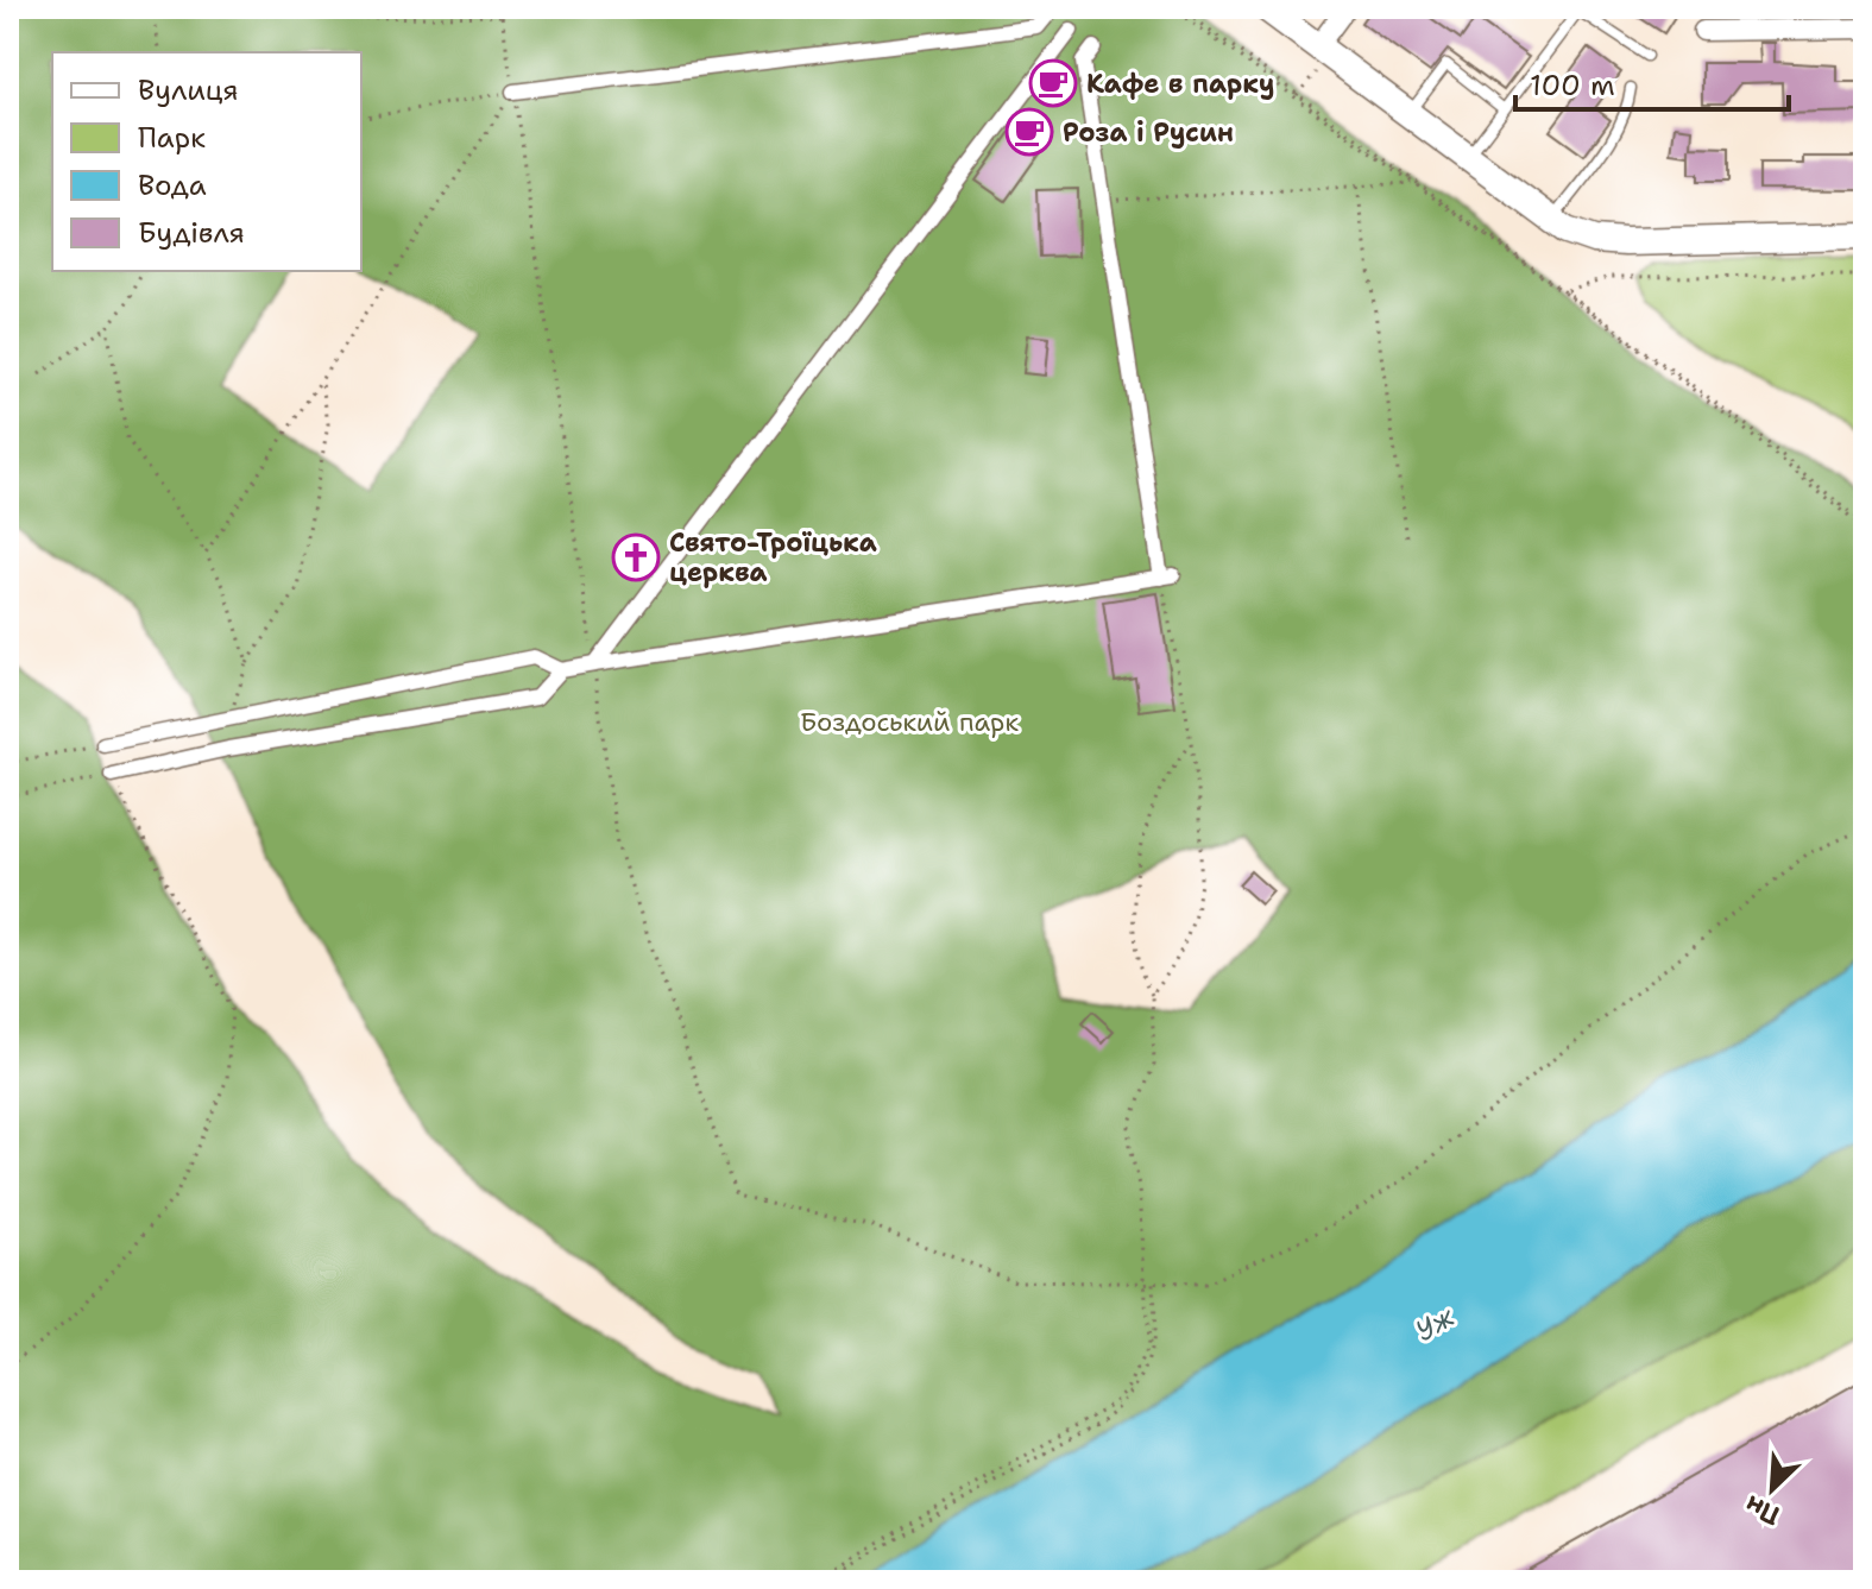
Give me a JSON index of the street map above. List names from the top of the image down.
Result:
{
  "water": ["Уж"],
  "parks": ["Боздоський парк"],
  "places": {
    "cafe": ["Кафе в парку", "Роза і Русин"],
    "church": ["Свято-Троїцька церква"]
  },
  "legend": [
    "Вулиця",
    "Парк",
    "Вода",
    "Будівля"
  ],
  "scale_bar": "100 m",
  "north": "bottom left"
}
